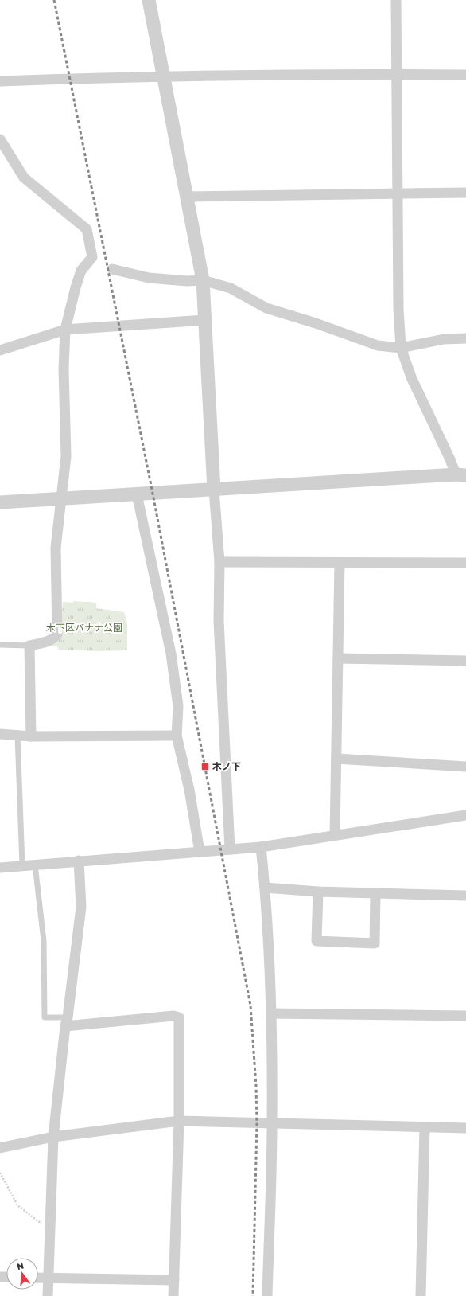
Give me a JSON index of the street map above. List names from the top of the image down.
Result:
{
  "parks": ["木下区バナナ公園"],
  "places": {
    "transit": ["木ノ下"]
  },
  "north": "top"
}
